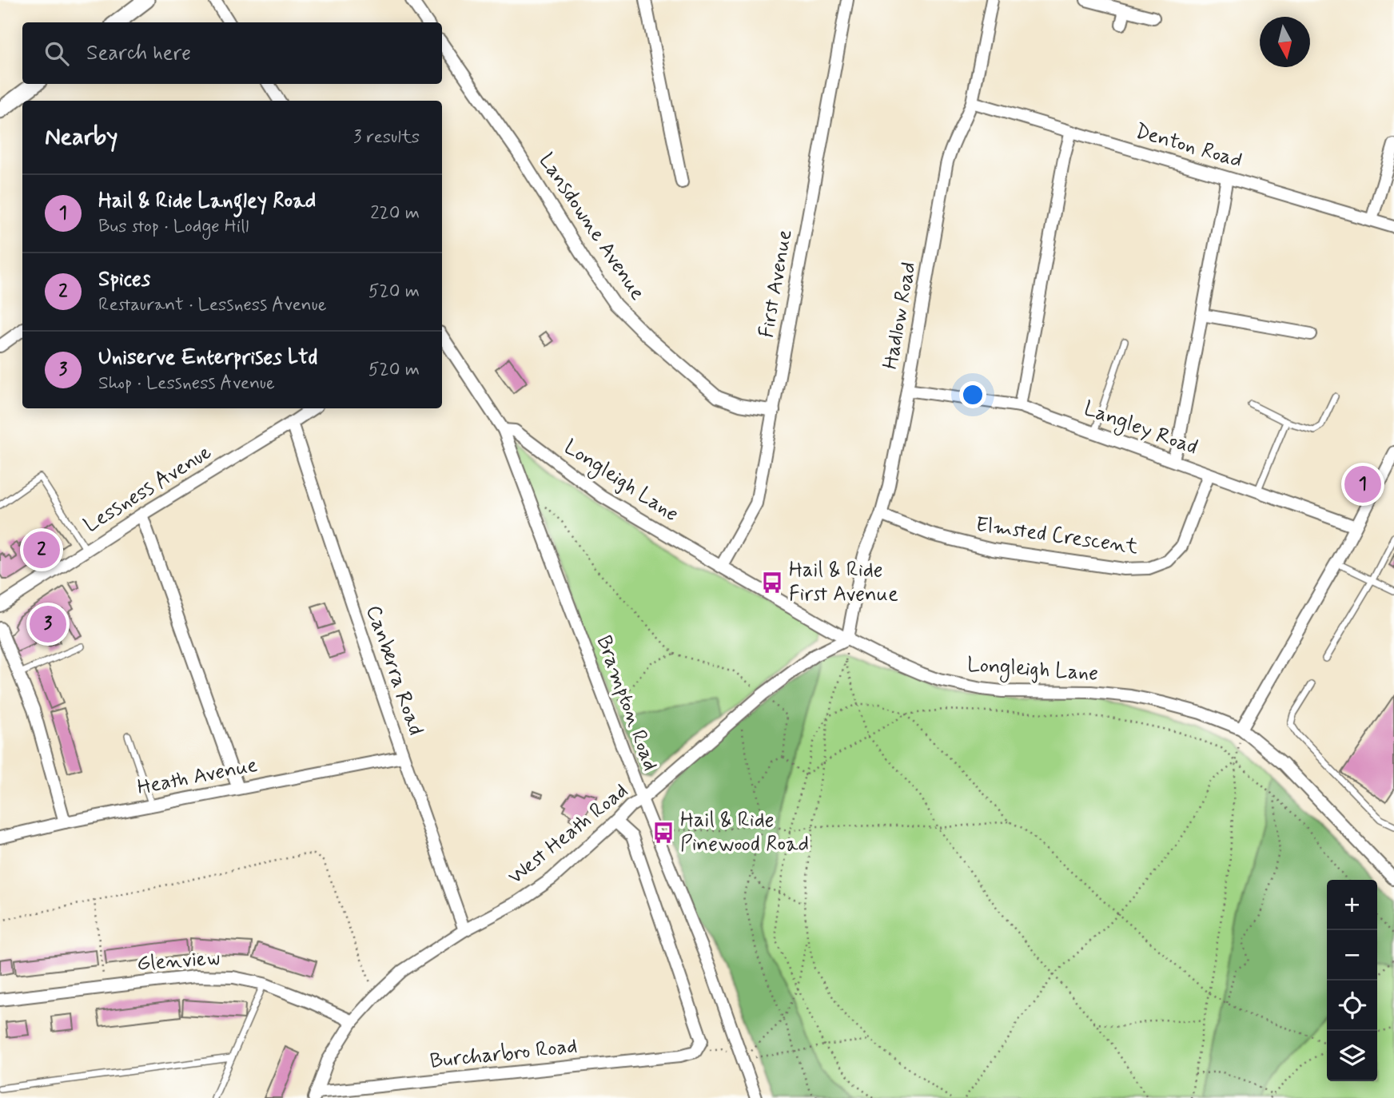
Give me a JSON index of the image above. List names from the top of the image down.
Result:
{
  "streets": {
    "street": [
      "Denton Road",
      "Lansdowne Avenue",
      "First Avenue",
      "Hadlow Road",
      "Langley Road",
      "Longleigh Lane",
      "Lessness Avenue",
      "Elmsted Crescent",
      "Canberra Road",
      "Brampton Road",
      "Heath Avenue",
      "West Heath Road",
      "Glenview",
      "Burcharbro Road"
    ]
  },
  "crossings": [
    ["Denton Road", "Hadlow Road"],
    ["Lansdowne Avenue", "First Avenue"],
    ["First Avenue", "Longleigh Lane"],
    ["Hadlow Road", "Langley Road"],
    ["Hadlow Road", "Longleigh Lane"],
    ["Hadlow Road", "Elmsted Crescent"],
    ["Hadlow Road", "West Heath Road"],
    ["Langley Road", "Elmsted Crescent"],
    ["Longleigh Lane", "Brampton Road"],
    ["Longleigh Lane", "West Heath Road"],
    ["Lessness Avenue", "Canberra Road"],
    ["Canberra Road", "Heath Avenue"],
    ["Canberra Road", "West Heath Road"],
    ["Brampton Road", "West Heath Road"],
    ["West Heath Road", "Glenview"],
    ["West Heath Road", "Burcharbro Road"]
  ],
  "places": {
    "bus stop": ["Hail & Ride First Avenue", "Hail & Ride Pinewood Road"]
  },
  "north": "bottom",
  "page": {
    "search": "Search here",
    "heading": ["Nearby", "3 results"],
    "list": [
      {
        "mark": "1",
        "name": "Hail & Ride Langley Road",
        "note": "Bus stop · Lodge Hill",
        "value": "220 m"
      },
      {
        "mark": "2",
        "name": "Spices",
        "note": "Restaurant · Lessness Avenue",
        "value": "520 m"
      },
      {
        "mark": "3",
        "name": "Uniserve Enterprises Ltd",
        "note": "Shop · Lessness Avenue",
        "value": "520 m"
      }
    ],
    "pins": ["1", "2", "3"],
    "map_buttons": ["+", "−"]
  }
}
